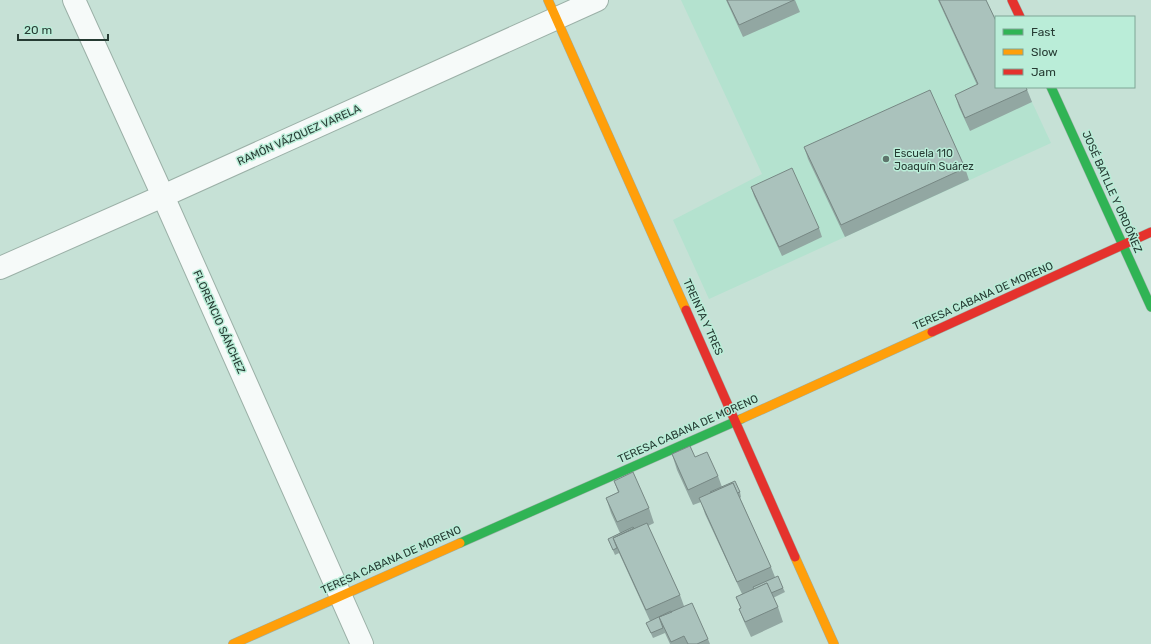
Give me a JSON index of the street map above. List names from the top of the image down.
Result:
{
  "streets": {
    "street": [
      "RAMÓN VÁZQUEZ VARELA",
      "JOSÉ BATLLE Y ORDÓÑEZ",
      "TERESA CABANA DE MORENO",
      "TREINTA Y TRES",
      "FLORENCIO SÁNCHEZ"
    ]
  },
  "crossings": [
    ["RAMÓN VÁZQUEZ VARELA", "TREINTA Y TRES"],
    ["RAMÓN VÁZQUEZ VARELA", "FLORENCIO SÁNCHEZ"],
    ["JOSÉ BATLLE Y ORDÓÑEZ", "TERESA CABANA DE MORENO"],
    ["TERESA CABANA DE MORENO", "TREINTA Y TRES"],
    ["TERESA CABANA DE MORENO", "FLORENCIO SÁNCHEZ"]
  ],
  "places": ["Escuela 110 Joaquín Suárez"],
  "legend": ["Fast", "Slow", "Jam"],
  "scale_bar": "20 m"
}
